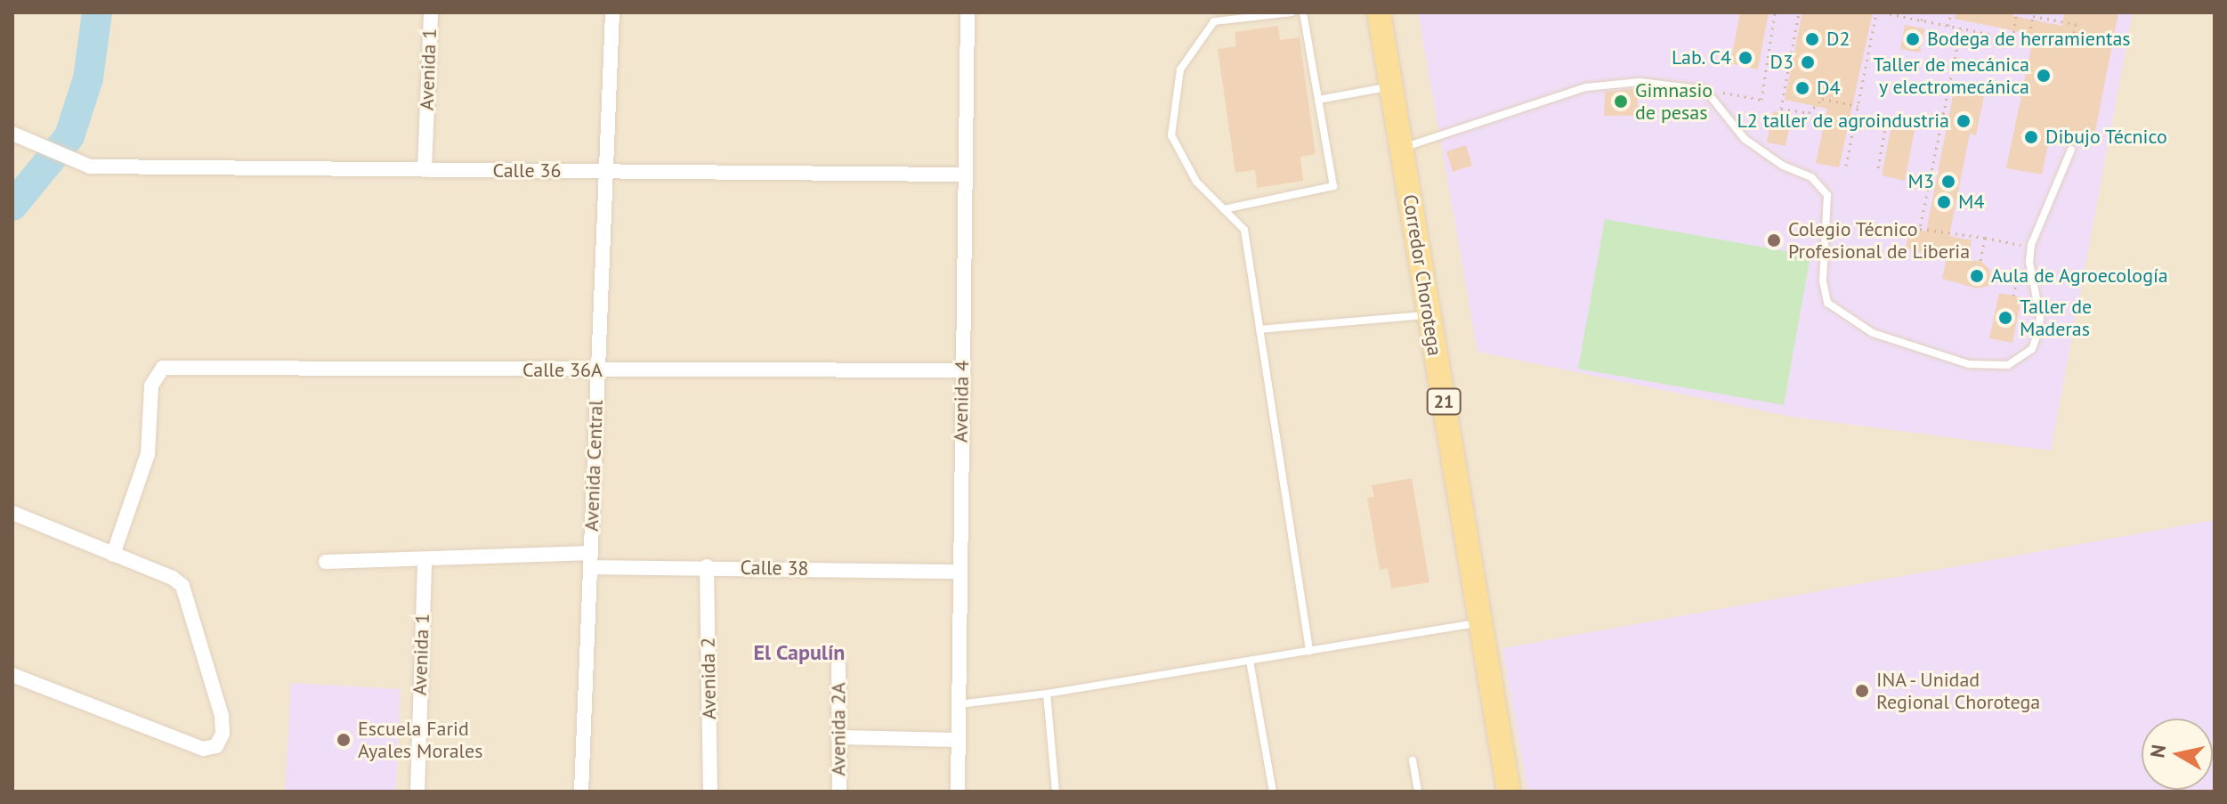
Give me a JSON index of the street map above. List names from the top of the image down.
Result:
{
  "streets": {
    "main road": ["Corredor Chorotega", "21"],
    "street": [
      "Avenida 1",
      "Calle 36",
      "Calle 36A",
      "Avenida 4",
      "Avenida Central",
      "Calle 38",
      "Avenida 2",
      "Avenida 2A"
    ]
  },
  "crossings": [
    ["Avenida 1", "Calle 36"],
    ["Avenida 1", "Calle 38"],
    ["Calle 36", "Avenida 4"],
    ["Calle 36", "Avenida Central"],
    ["Calle 36A", "Avenida 4"],
    ["Calle 36A", "Avenida Central"],
    ["Avenida 4", "Calle 38"],
    ["Avenida Central", "Calle 38"],
    ["Calle 38", "Avenida 2"]
  ],
  "districts": ["El Capulín"],
  "places": [
    "D2",
    "Bodega de herramientas",
    "Lab. C4",
    "D3",
    "Taller de mecánica y electromecánica",
    "D4",
    "Gimnasio de pesas",
    "L2 taller de agroindustria",
    "Dibujo Técnico",
    "M3",
    "M4",
    "Colegio Técnico Profesional de Liberia",
    "Aula de Agroecología",
    "Taller de Maderas",
    "INA - Unidad Regional Chorotega",
    "Escuela Farid Ayales Morales"
  ],
  "north": "left"
}
